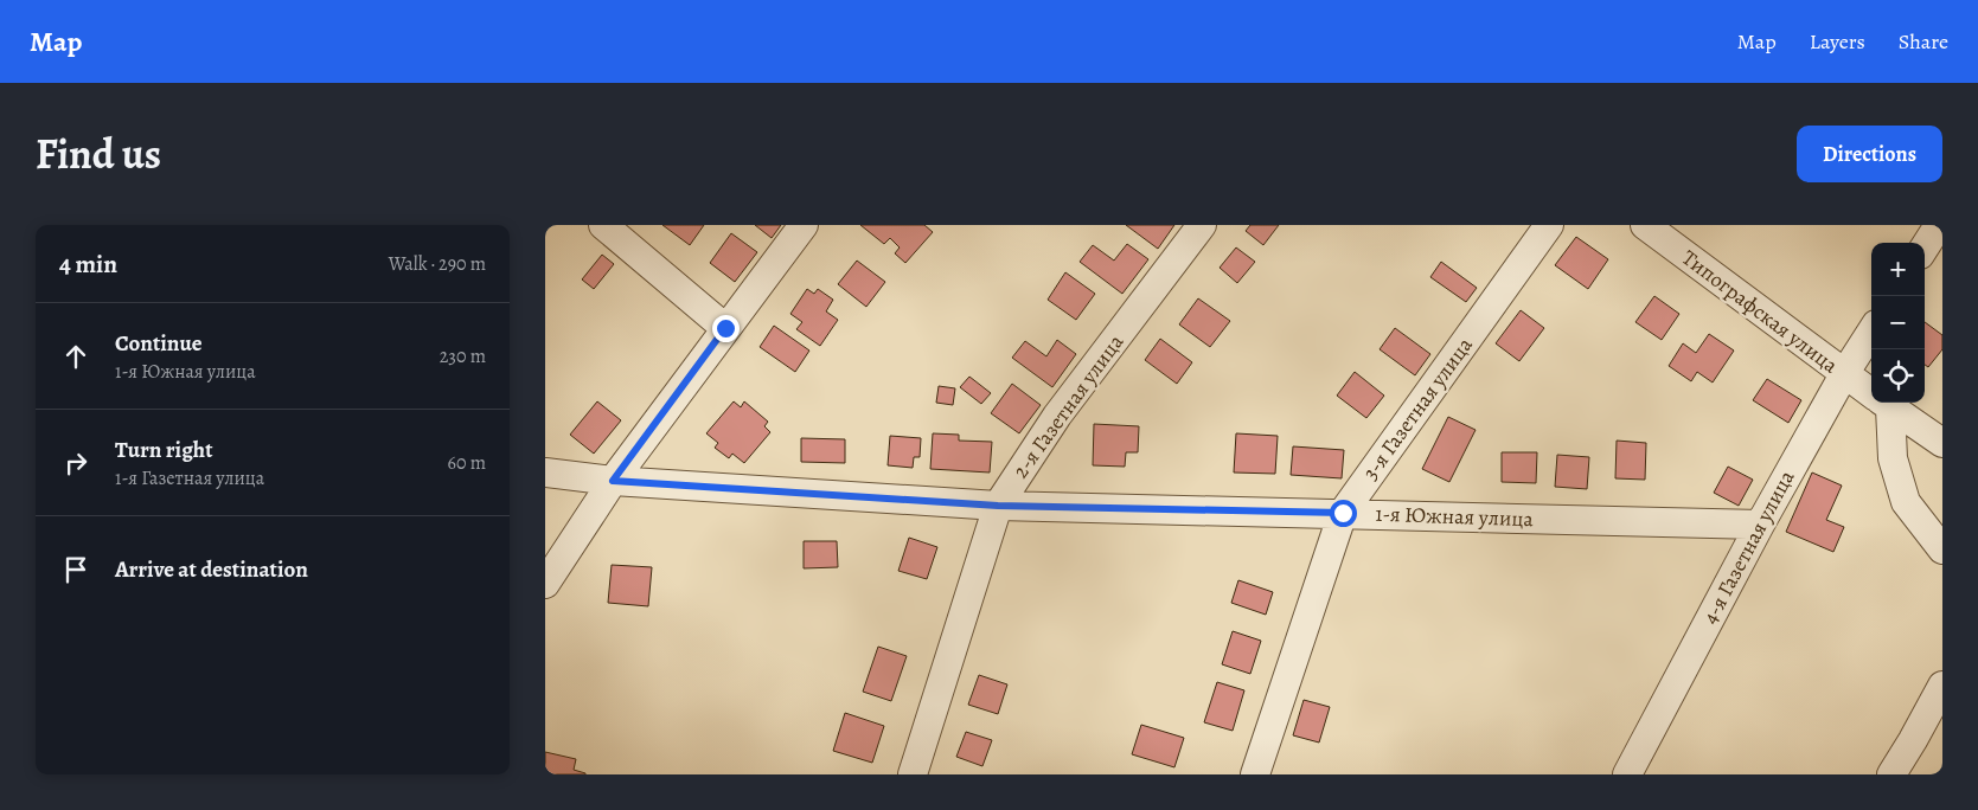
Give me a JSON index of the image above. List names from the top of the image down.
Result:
{
  "streets": {
    "street": [
      "Типографская улица",
      "2-я Газетная улица",
      "3-я Газетная улица",
      "1-я Южная улица",
      "4-я Газетная улица"
    ]
  },
  "crossings": [
    ["Типографская улица", "4-я Газетная улица"],
    ["2-я Газетная улица", "1-я Южная улица"],
    ["3-я Газетная улица", "1-я Южная улица"],
    ["1-я Южная улица", "4-я Газетная улица"]
  ],
  "page": {
    "header": "Map",
    "nav": ["Map", "Layers", "Share"],
    "title": "Find us",
    "buttons": "Directions",
    "heading": ["4 min", "Walk · 290 m"],
    "map_buttons": ["+", "−"],
    "list": [
      ["Continue", "1-я Южная улица", "230 m"],
      ["Turn right", "1-я Газетная улица", "60 m"],
      "Arrive at destination"
    ]
  }
}
